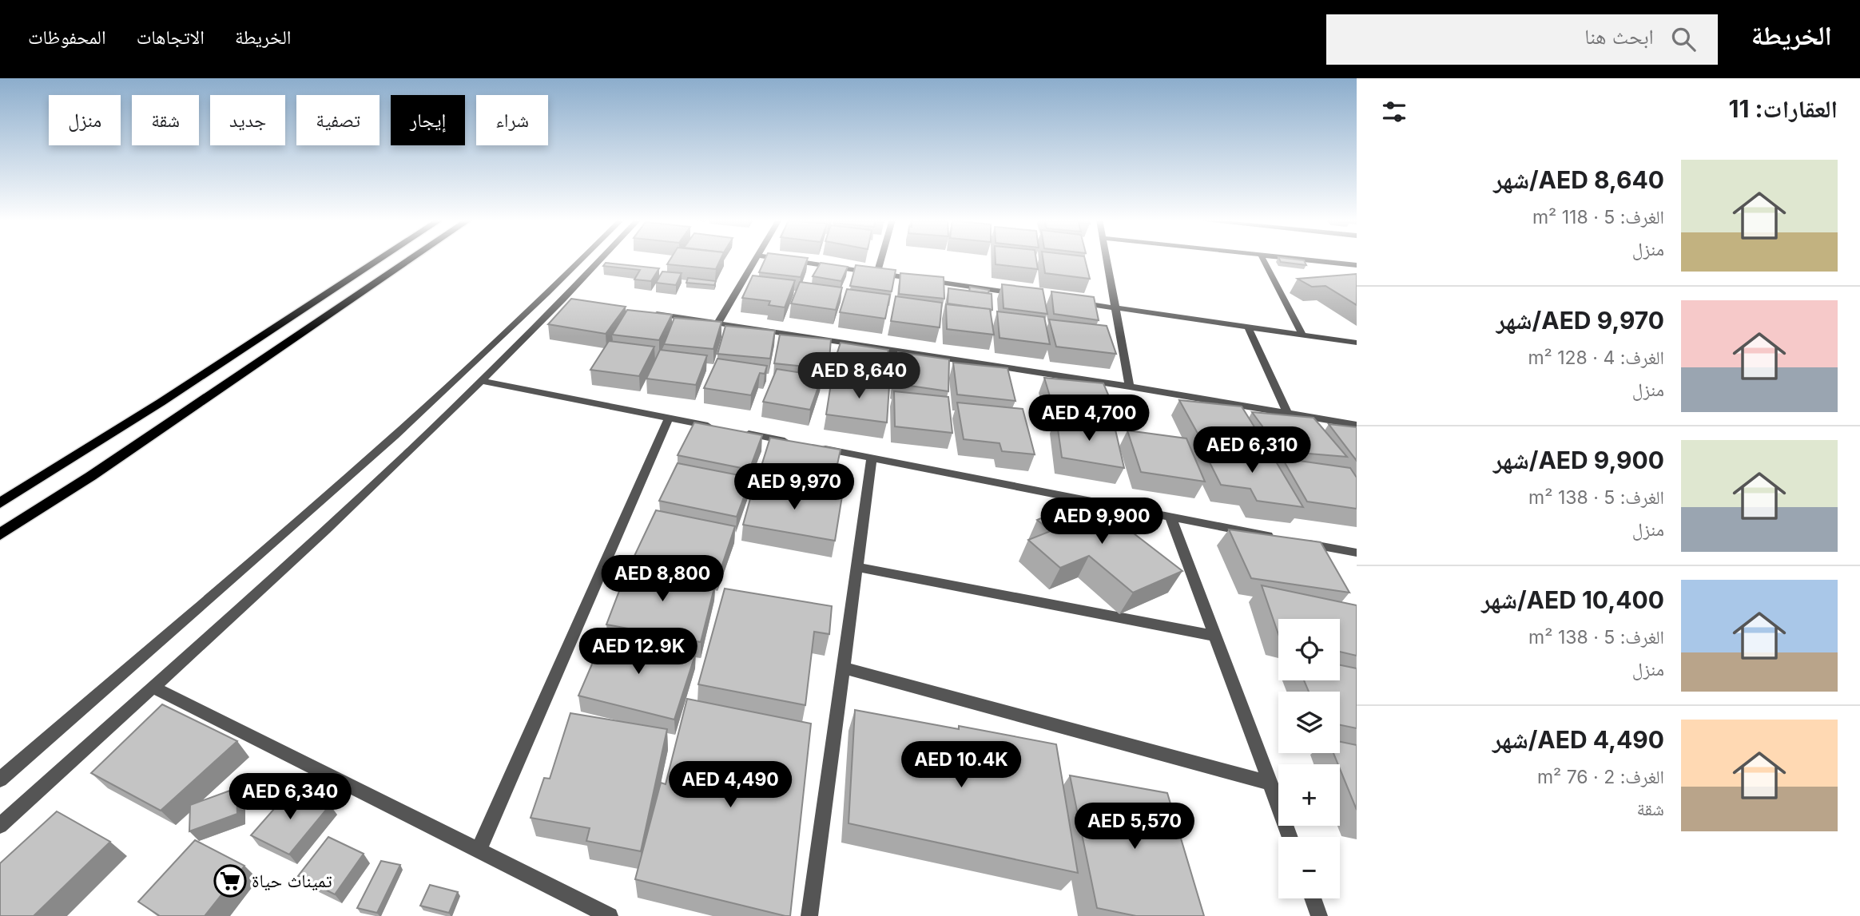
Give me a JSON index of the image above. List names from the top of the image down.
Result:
{
  "places": {
    "supermarket": ["تميناث حياة"]
  },
  "page": {
    "header": "الخريطة",
    "search": "ابحث هنا",
    "nav": ["الخريطة", "الاتجاهات", "المحفوظات"],
    "heading": "العقارات: 11",
    "chip": [
      "شراء",
      "إيجار",
      "تصفية",
      "جديد",
      "شقة",
      "منزل"
    ],
    "list": [
      {
        "name": "AED 8,640/شهر",
        "note": "الغرف: 5 · 118 m² · منزل"
      },
      {
        "name": "AED 9,970/شهر",
        "note": "الغرف: 4 · 128 m² · منزل"
      },
      {
        "name": "AED 9,900/شهر",
        "note": "الغرف: 5 · 138 m² · منزل"
      },
      {
        "name": "AED 10,400/شهر",
        "note": "الغرف: 5 · 138 m² · منزل"
      },
      {
        "name": "AED 4,490/شهر",
        "note": "الغرف: 2 · 76 m² · شقة"
      }
    ],
    "price": [
      "AED 8,640",
      "AED 4,700",
      "AED 6,310",
      "AED 9,970",
      "AED 9,900",
      "AED 8,800",
      "AED 12.9K",
      "AED 10.4K",
      "AED 4,490",
      "AED 6,340",
      "AED 5,570"
    ],
    "map_buttons": ["+", "−"]
  }
}
